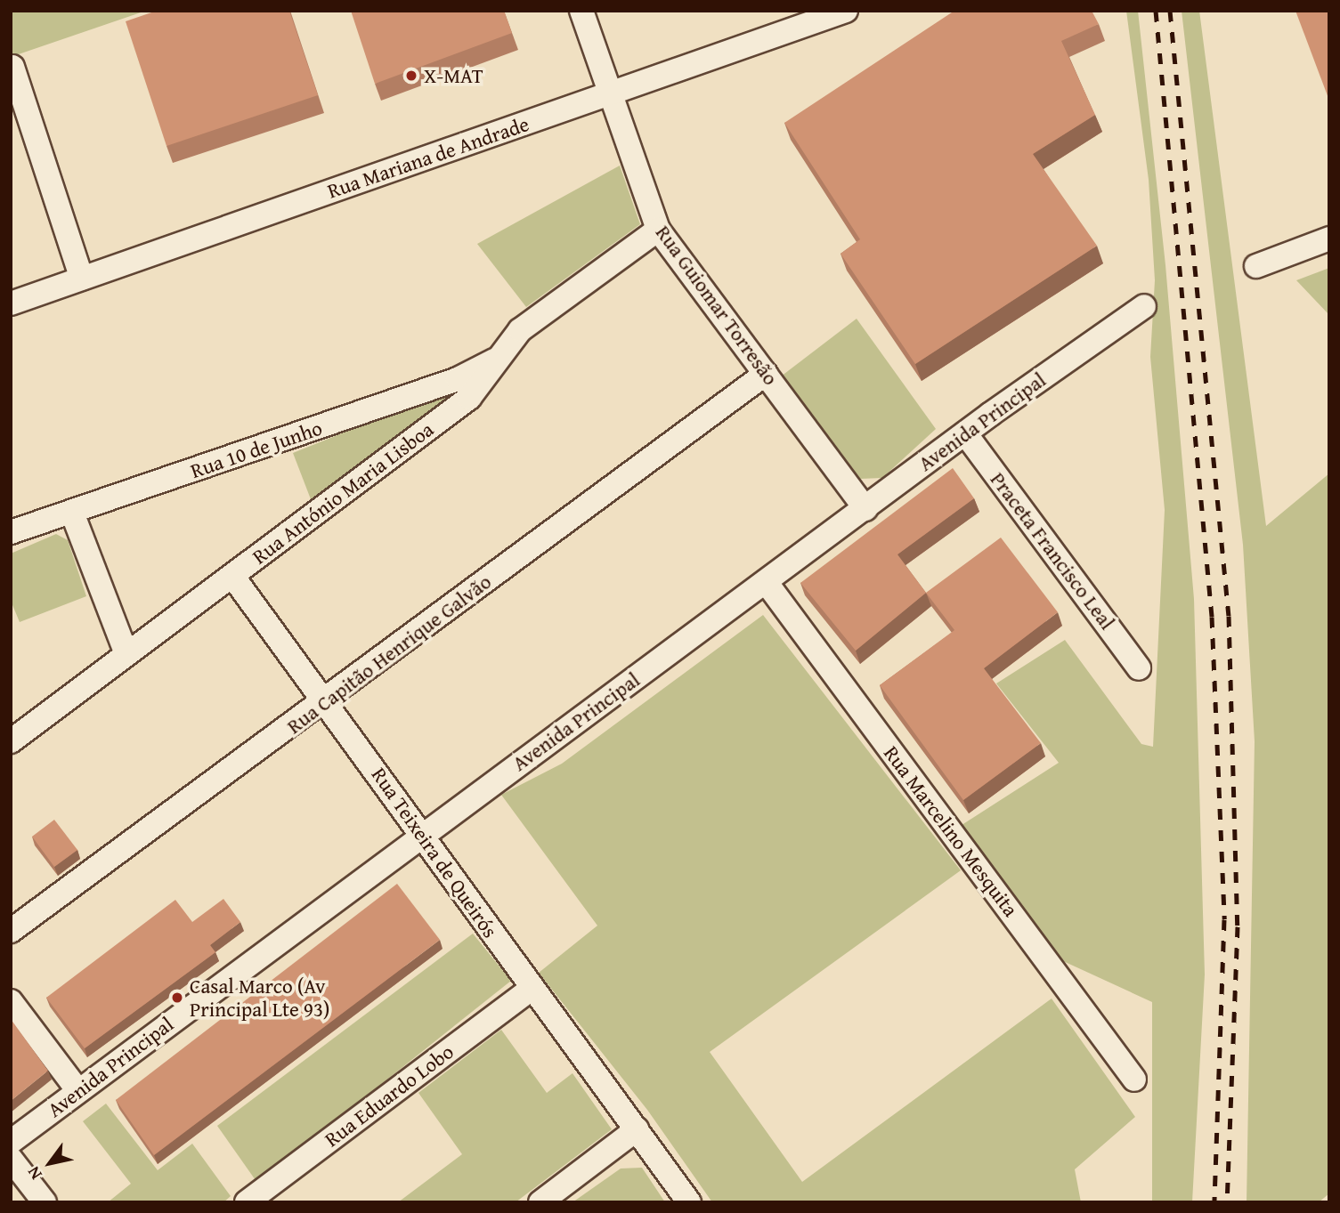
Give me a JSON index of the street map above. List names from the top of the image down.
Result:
{
  "streets": {
    "street": [
      "Rua Mariana de Andrade",
      "Rua Guiomar Torresão",
      "Avenida Principal",
      "Rua 10 de Junho",
      "Rua António Maria Lisboa",
      "Praceta Francisco Leal",
      "Rua Capitão Henrique Galvão",
      "Rua Marcelino Mesquita",
      "Rua Teixeira de Queirós",
      "Rua Eduardo Lobo"
    ]
  },
  "crossings": [
    ["Rua Mariana de Andrade", "Rua Guiomar Torresão"],
    ["Rua Guiomar Torresão", "Avenida Principal"],
    ["Rua Guiomar Torresão", "Rua António Maria Lisboa"],
    ["Rua Guiomar Torresão", "Rua Capitão Henrique Galvão"],
    ["Avenida Principal", "Praceta Francisco Leal"],
    ["Avenida Principal", "Rua Marcelino Mesquita"],
    ["Avenida Principal", "Rua Teixeira de Queirós"],
    ["Rua 10 de Junho", "Rua António Maria Lisboa"],
    ["Rua António Maria Lisboa", "Rua Teixeira de Queirós"],
    ["Rua Capitão Henrique Galvão", "Rua Teixeira de Queirós"],
    ["Rua Teixeira de Queirós", "Rua Eduardo Lobo"]
  ],
  "places": ["X-MAT", "Casal Marco (Av Principal Lte 93)"],
  "north": "bottom left"
}
